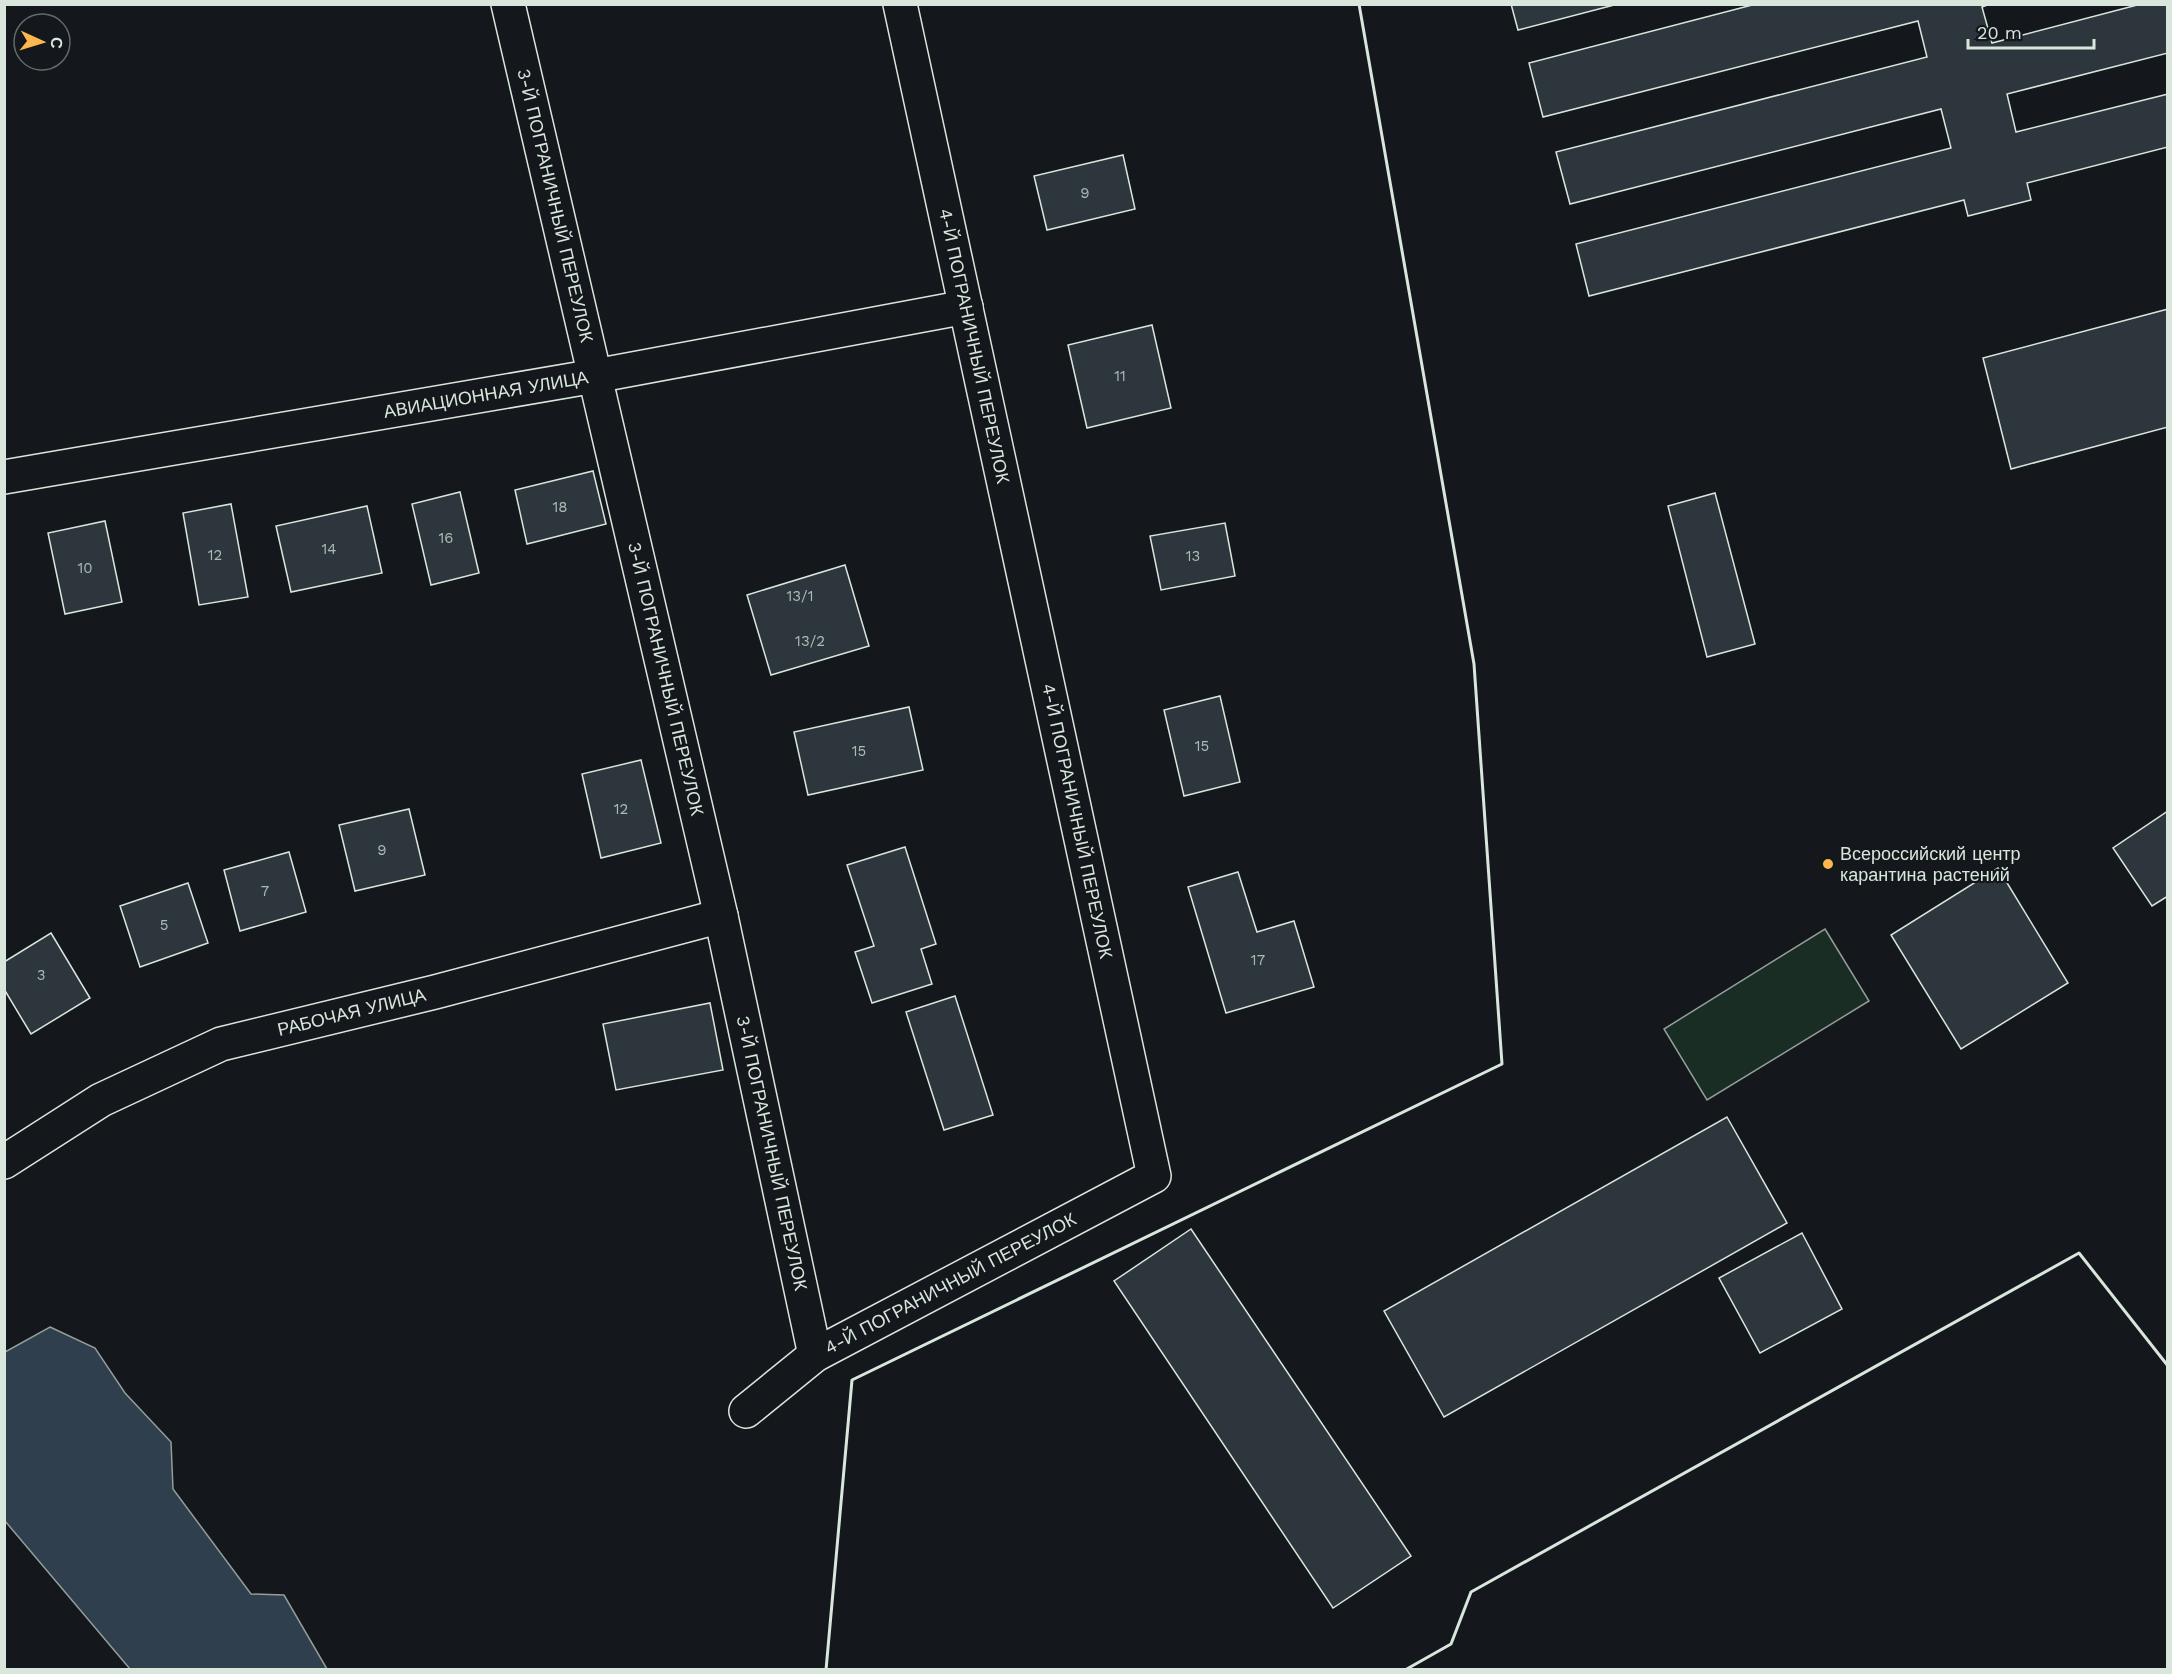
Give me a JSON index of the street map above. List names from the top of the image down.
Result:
{
  "streets": {
    "street": [
      "3-Й ПОГРАНИЧНЫЙ ПЕРЕУЛОК",
      "4-Й ПОГРАНИЧНЫЙ ПЕРЕУЛОК",
      "АВИАЦИОННАЯ УЛИЦА",
      "РАБОЧАЯ УЛИЦА"
    ]
  },
  "crossings": [
    ["3-Й ПОГРАНИЧНЫЙ ПЕРЕУЛОК", "4-Й ПОГРАНИЧНЫЙ ПЕРЕУЛОК"],
    ["3-Й ПОГРАНИЧНЫЙ ПЕРЕУЛОК", "АВИАЦИОННАЯ УЛИЦА"],
    ["3-Й ПОГРАНИЧНЫЙ ПЕРЕУЛОК", "РАБОЧАЯ УЛИЦА"],
    ["4-Й ПОГРАНИЧНЫЙ ПЕРЕУЛОК", "АВИАЦИОННАЯ УЛИЦА"]
  ],
  "places": ["Всероссийский центр карантина растений"],
  "house_numbers": [
    "9",
    "11",
    "18",
    "16",
    "14",
    "12",
    "13",
    "10",
    "13/1",
    "13/2",
    "15",
    "15",
    "12",
    "9",
    "7",
    "5",
    "17",
    "3"
  ],
  "scale_bar": "20 m",
  "north": "right"
}
